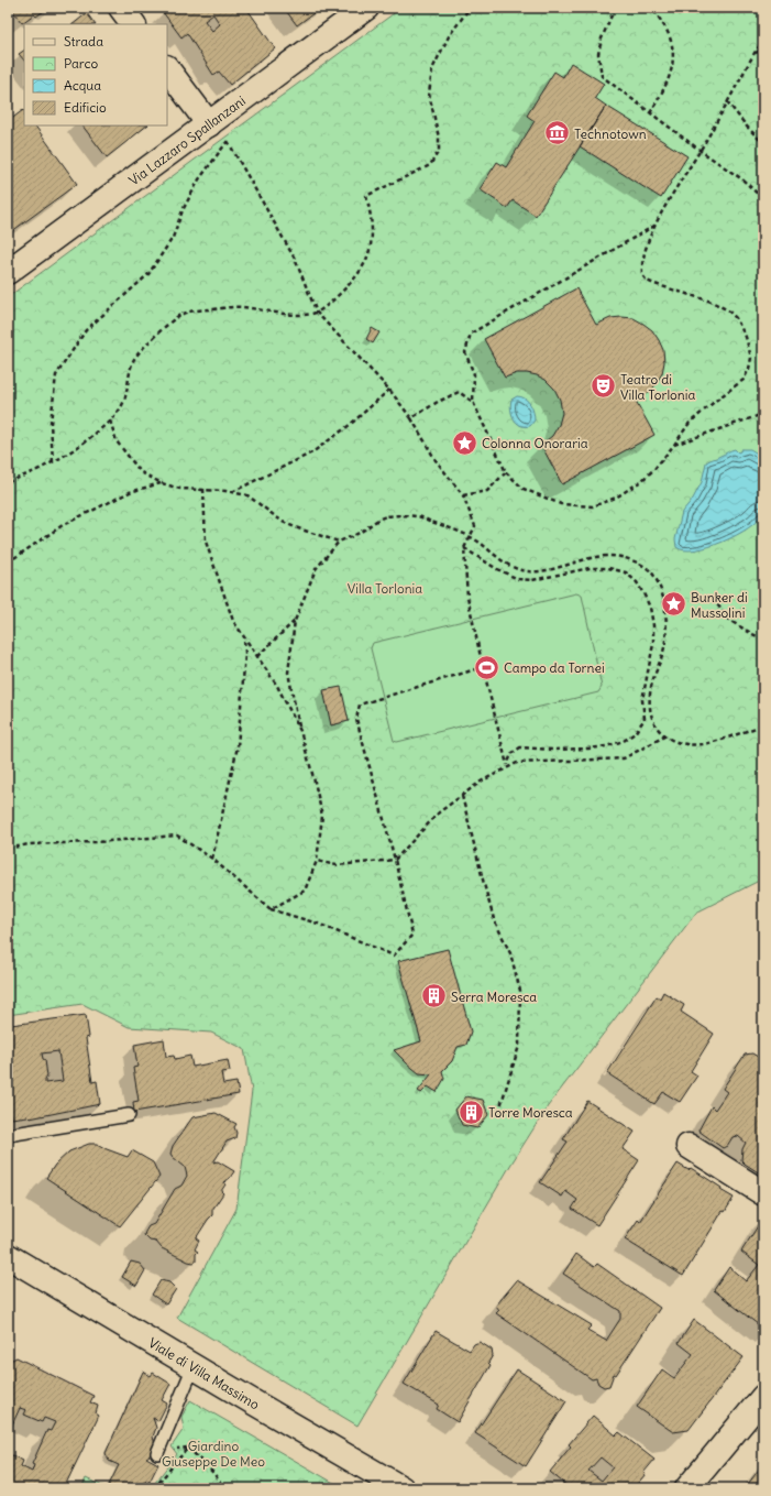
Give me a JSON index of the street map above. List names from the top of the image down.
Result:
{
  "streets": {
    "street": ["Via Lazzaro Spallanzani", "Viale di Villa Massimo"]
  },
  "parks": ["Villa Torlonia", "Giardino Giuseppe De Meo"],
  "places": {
    "museum": ["Technotown"],
    "theatre": ["Teatro di Villa Torlonia"],
    "place": ["Colonna Onoraria", "Bunker di Mussolini"],
    "sports": ["Campo da Tornei"],
    "building": ["Serra Moresca", "Torre Moresca"]
  },
  "legend": [
    "Strada",
    "Parco",
    "Acqua",
    "Edificio"
  ]
}
